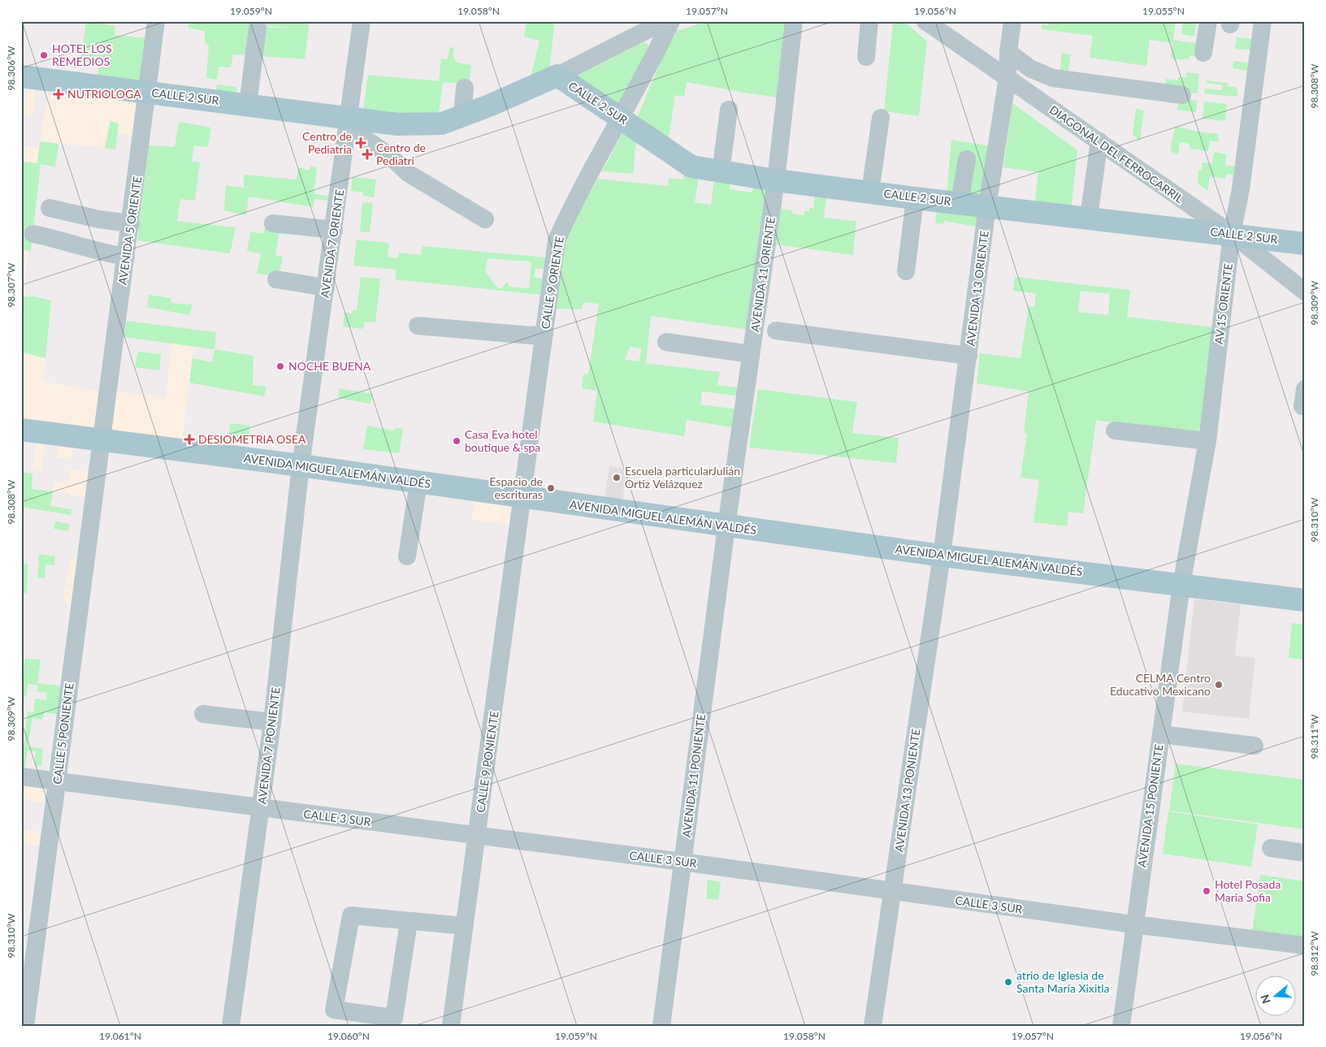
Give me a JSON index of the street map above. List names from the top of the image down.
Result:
{
  "streets": {
    "main road": ["CALLE 2 SUR", "AVENIDA MIGUEL ALEMÁN VALDÉS"],
    "street": [
      "DIAGONAL DEL FERROCARRIL",
      "AVENIDA 5 ORIENTE",
      "AVENIDA 7 ORIENTE",
      "AVENIDA 11 ORIENTE",
      "CALLE 9 ORIENTE",
      "AVENIDA 13 ORIENTE",
      "AV 15 ORIENTE",
      "CALLE 5 PONIENTE",
      "AVENIDA 7 PONIENTE",
      "CALLE 9 PONIENTE",
      "AVENIDA 11 PONIENTE",
      "AVENIDA 13 PONIENTE",
      "AVENIDA 15 PONIENTE",
      "CALLE 3 SUR"
    ]
  },
  "crossings": [
    ["CALLE 2 SUR", "DIAGONAL DEL FERROCARRIL"],
    ["CALLE 2 SUR", "AVENIDA 5 ORIENTE"],
    ["CALLE 2 SUR", "AVENIDA 7 ORIENTE"],
    ["CALLE 2 SUR", "AVENIDA 11 ORIENTE"],
    ["CALLE 2 SUR", "CALLE 9 ORIENTE"],
    ["CALLE 2 SUR", "AVENIDA 13 ORIENTE"],
    ["CALLE 2 SUR", "AV 15 ORIENTE"],
    ["DIAGONAL DEL FERROCARRIL", "AVENIDA 13 ORIENTE"],
    ["DIAGONAL DEL FERROCARRIL", "AV 15 ORIENTE"],
    ["AVENIDA 5 ORIENTE", "AVENIDA MIGUEL ALEMÁN VALDÉS"],
    ["AVENIDA 5 ORIENTE", "CALLE 5 PONIENTE"],
    ["AVENIDA 7 ORIENTE", "AVENIDA MIGUEL ALEMÁN VALDÉS"],
    ["AVENIDA 7 ORIENTE", "AVENIDA 7 PONIENTE"],
    ["AVENIDA 11 ORIENTE", "AVENIDA MIGUEL ALEMÁN VALDÉS"],
    ["AVENIDA 11 ORIENTE", "AVENIDA 11 PONIENTE"],
    ["CALLE 9 ORIENTE", "AVENIDA MIGUEL ALEMÁN VALDÉS"],
    ["CALLE 9 ORIENTE", "CALLE 9 PONIENTE"],
    ["AVENIDA 13 ORIENTE", "AVENIDA MIGUEL ALEMÁN VALDÉS"],
    ["AVENIDA 13 ORIENTE", "AVENIDA 13 PONIENTE"],
    ["AV 15 ORIENTE", "AVENIDA MIGUEL ALEMÁN VALDÉS"],
    ["AV 15 ORIENTE", "AVENIDA 15 PONIENTE"],
    ["AVENIDA MIGUEL ALEMÁN VALDÉS", "CALLE 5 PONIENTE"],
    ["AVENIDA MIGUEL ALEMÁN VALDÉS", "AVENIDA 7 PONIENTE"],
    ["AVENIDA MIGUEL ALEMÁN VALDÉS", "CALLE 9 PONIENTE"],
    ["AVENIDA MIGUEL ALEMÁN VALDÉS", "AVENIDA 11 PONIENTE"],
    ["AVENIDA MIGUEL ALEMÁN VALDÉS", "AVENIDA 13 PONIENTE"],
    ["AVENIDA MIGUEL ALEMÁN VALDÉS", "AVENIDA 15 PONIENTE"],
    ["CALLE 5 PONIENTE", "CALLE 3 SUR"],
    ["AVENIDA 7 PONIENTE", "CALLE 3 SUR"],
    ["CALLE 9 PONIENTE", "CALLE 3 SUR"],
    ["AVENIDA 11 PONIENTE", "CALLE 3 SUR"],
    ["AVENIDA 13 PONIENTE", "CALLE 3 SUR"],
    ["AVENIDA 15 PONIENTE", "CALLE 3 SUR"]
  ],
  "places": {
    "other": [
      "HOTEL LOS REMEDIOS",
      "NOCHE BUENA",
      "Casa Eva hotel boutique & spa",
      "Escuela particularJulián Ortiz Velázquez",
      "Espacio de escrituras",
      "CELMA Centro Educativo Mexicano",
      "Hotel Posada Maria Sofia",
      "atrio de Iglesia de Santa María Xixitla"
    ],
    "health": [
      "NUTRIOLOGA",
      "Centro de Pediatria",
      "Centro de Pediatri",
      "DESIOMETRIA OSEA"
    ]
  },
  "north": "left",
  "coordinates": [
    "19.059°N",
    "19.058°N",
    "19.057°N",
    "19.056°N",
    "19.055°N",
    "98.306°W",
    "98.308°W",
    "98.307°W",
    "98.309°W",
    "98.310°W",
    "98.311°W",
    "98.312°W",
    "19.061°N",
    "19.060°N"
  ]
}
